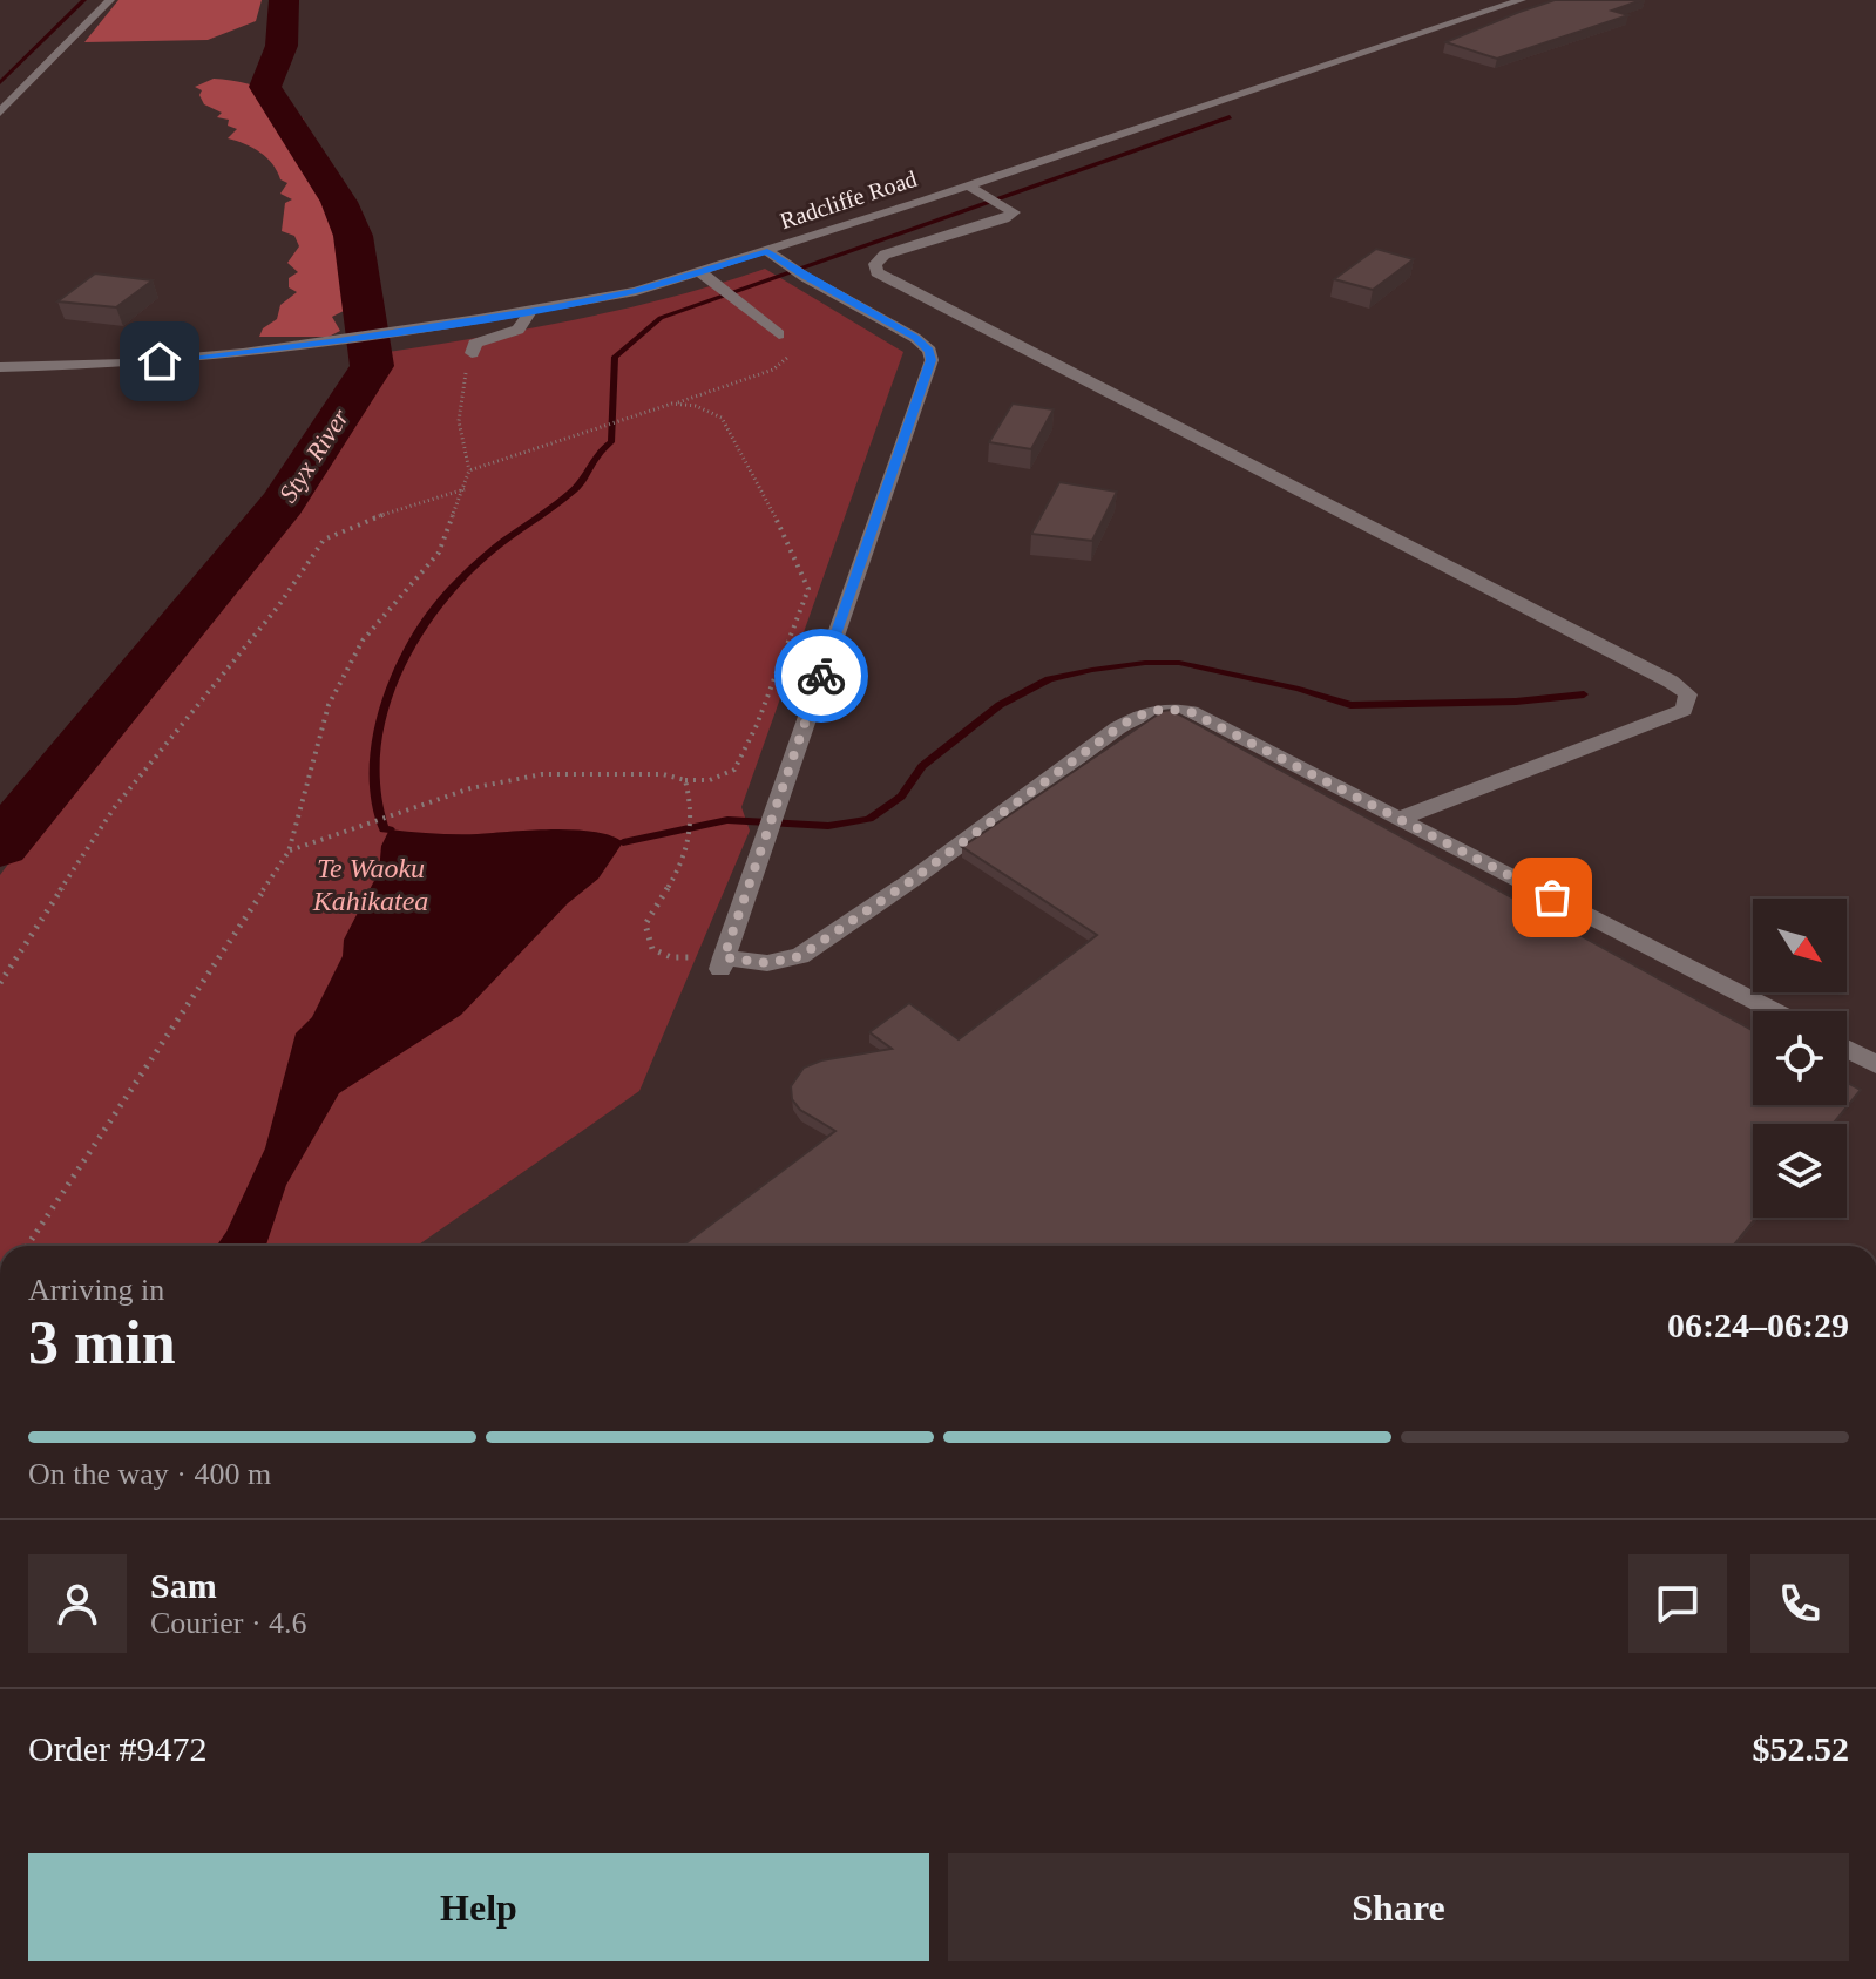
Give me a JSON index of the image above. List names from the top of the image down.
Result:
{
  "streets": {
    "street": ["Radcliffe Road"]
  },
  "water": ["Styx River"],
  "parks": ["Te Waoku Kahikatea"],
  "north": "bottom right",
  "page": {
    "heading": ["3 min", "Arriving in", "06:24–06:29"],
    "panel": [
      "Sam",
      "Courier · 4.6",
      "Order #9472",
      "$52.52"
    ],
    "bar": "On the way · 400 m",
    "buttons": ["Help", "Share"]
  }
}
